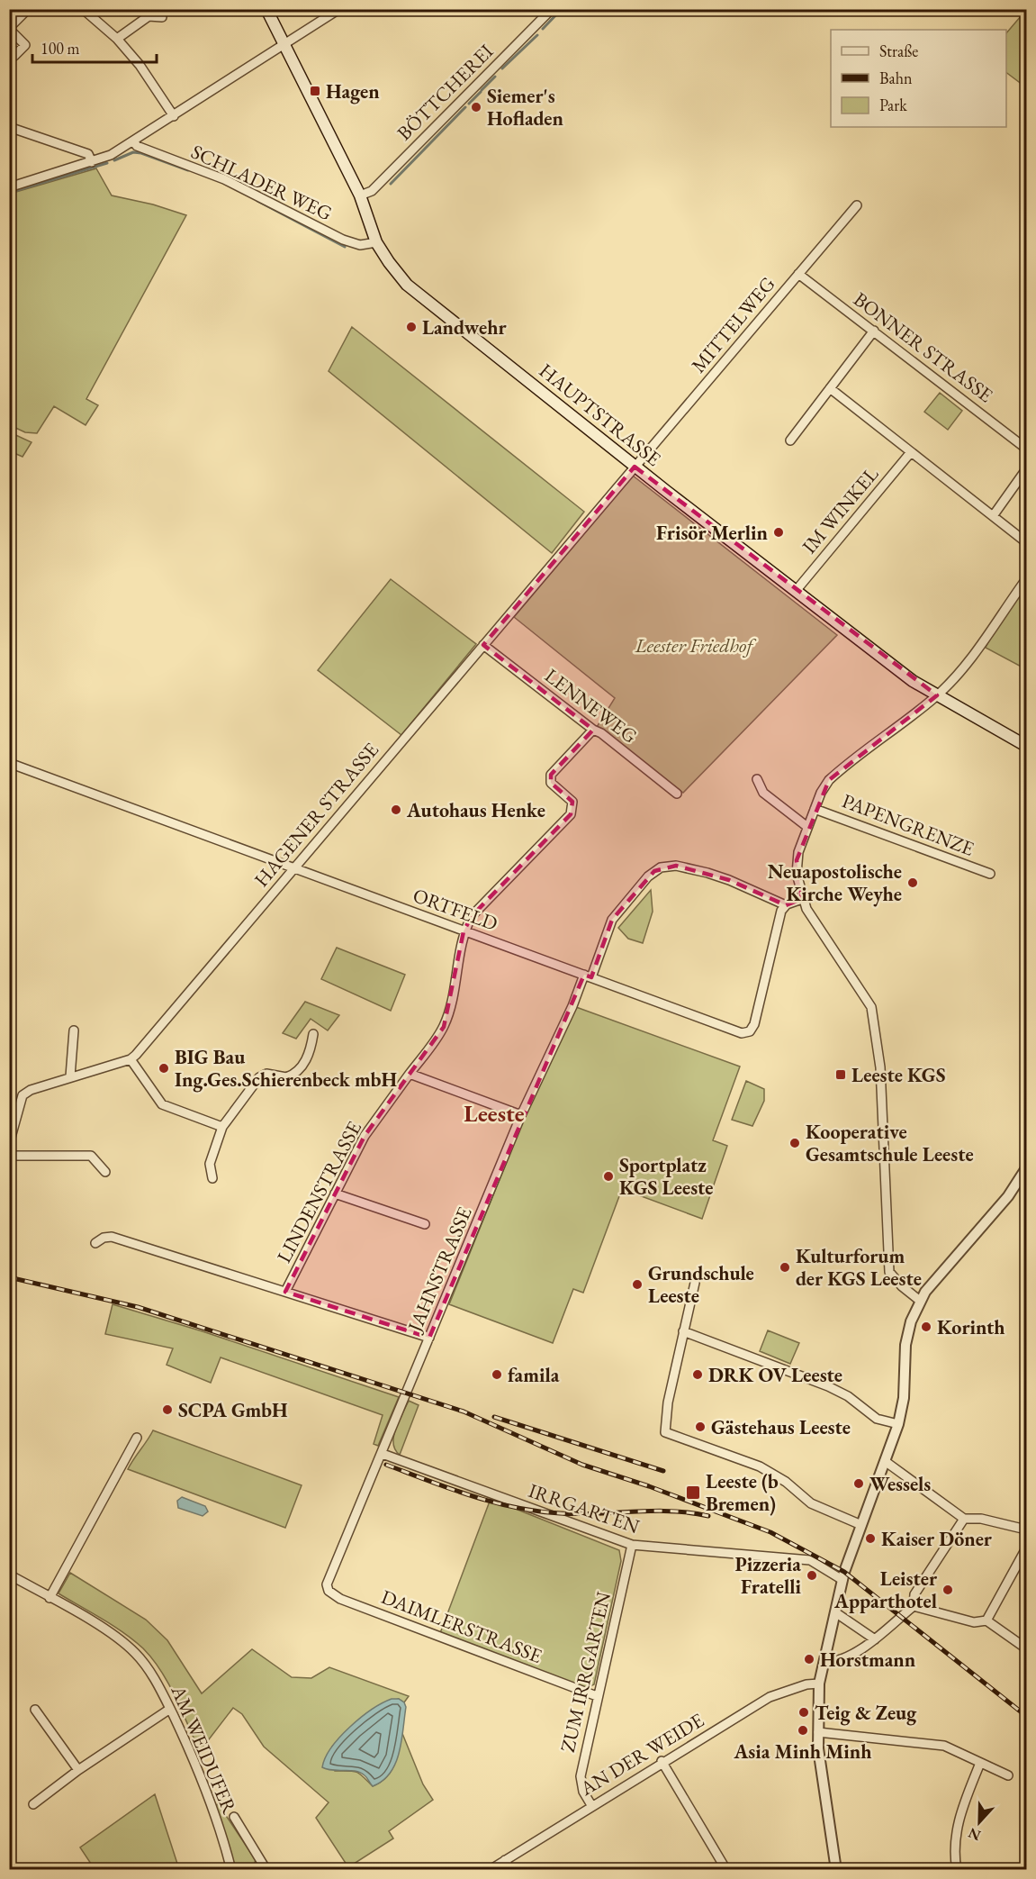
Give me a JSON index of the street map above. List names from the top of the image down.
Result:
{
  "streets": {
    "main road": ["HAUPTSTRASSE"],
    "street": [
      "BÖTTCHEREI",
      "SCHLADER WEG",
      "MITTELWEG",
      "BONNER STRASSE",
      "IM WINKEL",
      "LENNEWEG",
      "HAGENER STRASSE",
      "PAPENGRENZE",
      "ORTFELD",
      "LINDENSTRASSE",
      "JAHNSTRASSE",
      "IRRGARTEN",
      "DAIMLERSTRASSE",
      "ZUM IRRGARTEN",
      "AM WEIDUFER",
      "AN DER WEIDE"
    ]
  },
  "crossings": [
    ["BÖTTCHEREI", "HAUPTSTRASSE"],
    ["SCHLADER WEG", "HAUPTSTRASSE"],
    ["MITTELWEG", "BONNER STRASSE"],
    ["MITTELWEG", "HAUPTSTRASSE"],
    ["MITTELWEG", "HAGENER STRASSE"],
    ["HAUPTSTRASSE", "IM WINKEL"],
    ["HAUPTSTRASSE", "HAGENER STRASSE"],
    ["LENNEWEG", "HAGENER STRASSE"],
    ["HAGENER STRASSE", "ORTFELD"],
    ["ORTFELD", "LINDENSTRASSE"],
    ["ORTFELD", "JAHNSTRASSE"],
    ["JAHNSTRASSE", "IRRGARTEN"],
    ["JAHNSTRASSE", "DAIMLERSTRASSE"],
    ["IRRGARTEN", "ZUM IRRGARTEN"],
    ["DAIMLERSTRASSE", "ZUM IRRGARTEN"],
    ["ZUM IRRGARTEN", "AN DER WEIDE"]
  ],
  "districts": ["Leeste"],
  "parks": ["Leester Friedhof"],
  "places": {
    "transit": ["Hagen", "Leeste KGS", "Leeste (b Bremen)"],
    "other": [
      "Siemer's Hofladen",
      "Landwehr",
      "Frisör Merlin",
      "Autohaus Henke",
      "Neuapostolische Kirche Weyhe",
      "BIG Bau Ing.Ges.Schierenbeck mbH",
      "Kooperative Gesamtschule Leeste",
      "Sportplatz KGS Leeste",
      "Kulturforum der KGS Leeste",
      "Grundschule Leeste",
      "Korinth",
      "famila",
      "DRK OV Leeste",
      "SCPA GmbH",
      "Gästehaus Leeste",
      "Wessels",
      "Kaiser Döner",
      "Pizzeria Fratelli",
      "Leister Apparthotel",
      "Horstmann",
      "Teig & Zeug",
      "Asia Minh Minh"
    ]
  },
  "legend": ["Straße", "Bahn", "Park"],
  "scale_bar": "100 m",
  "north": "bottom"
}
